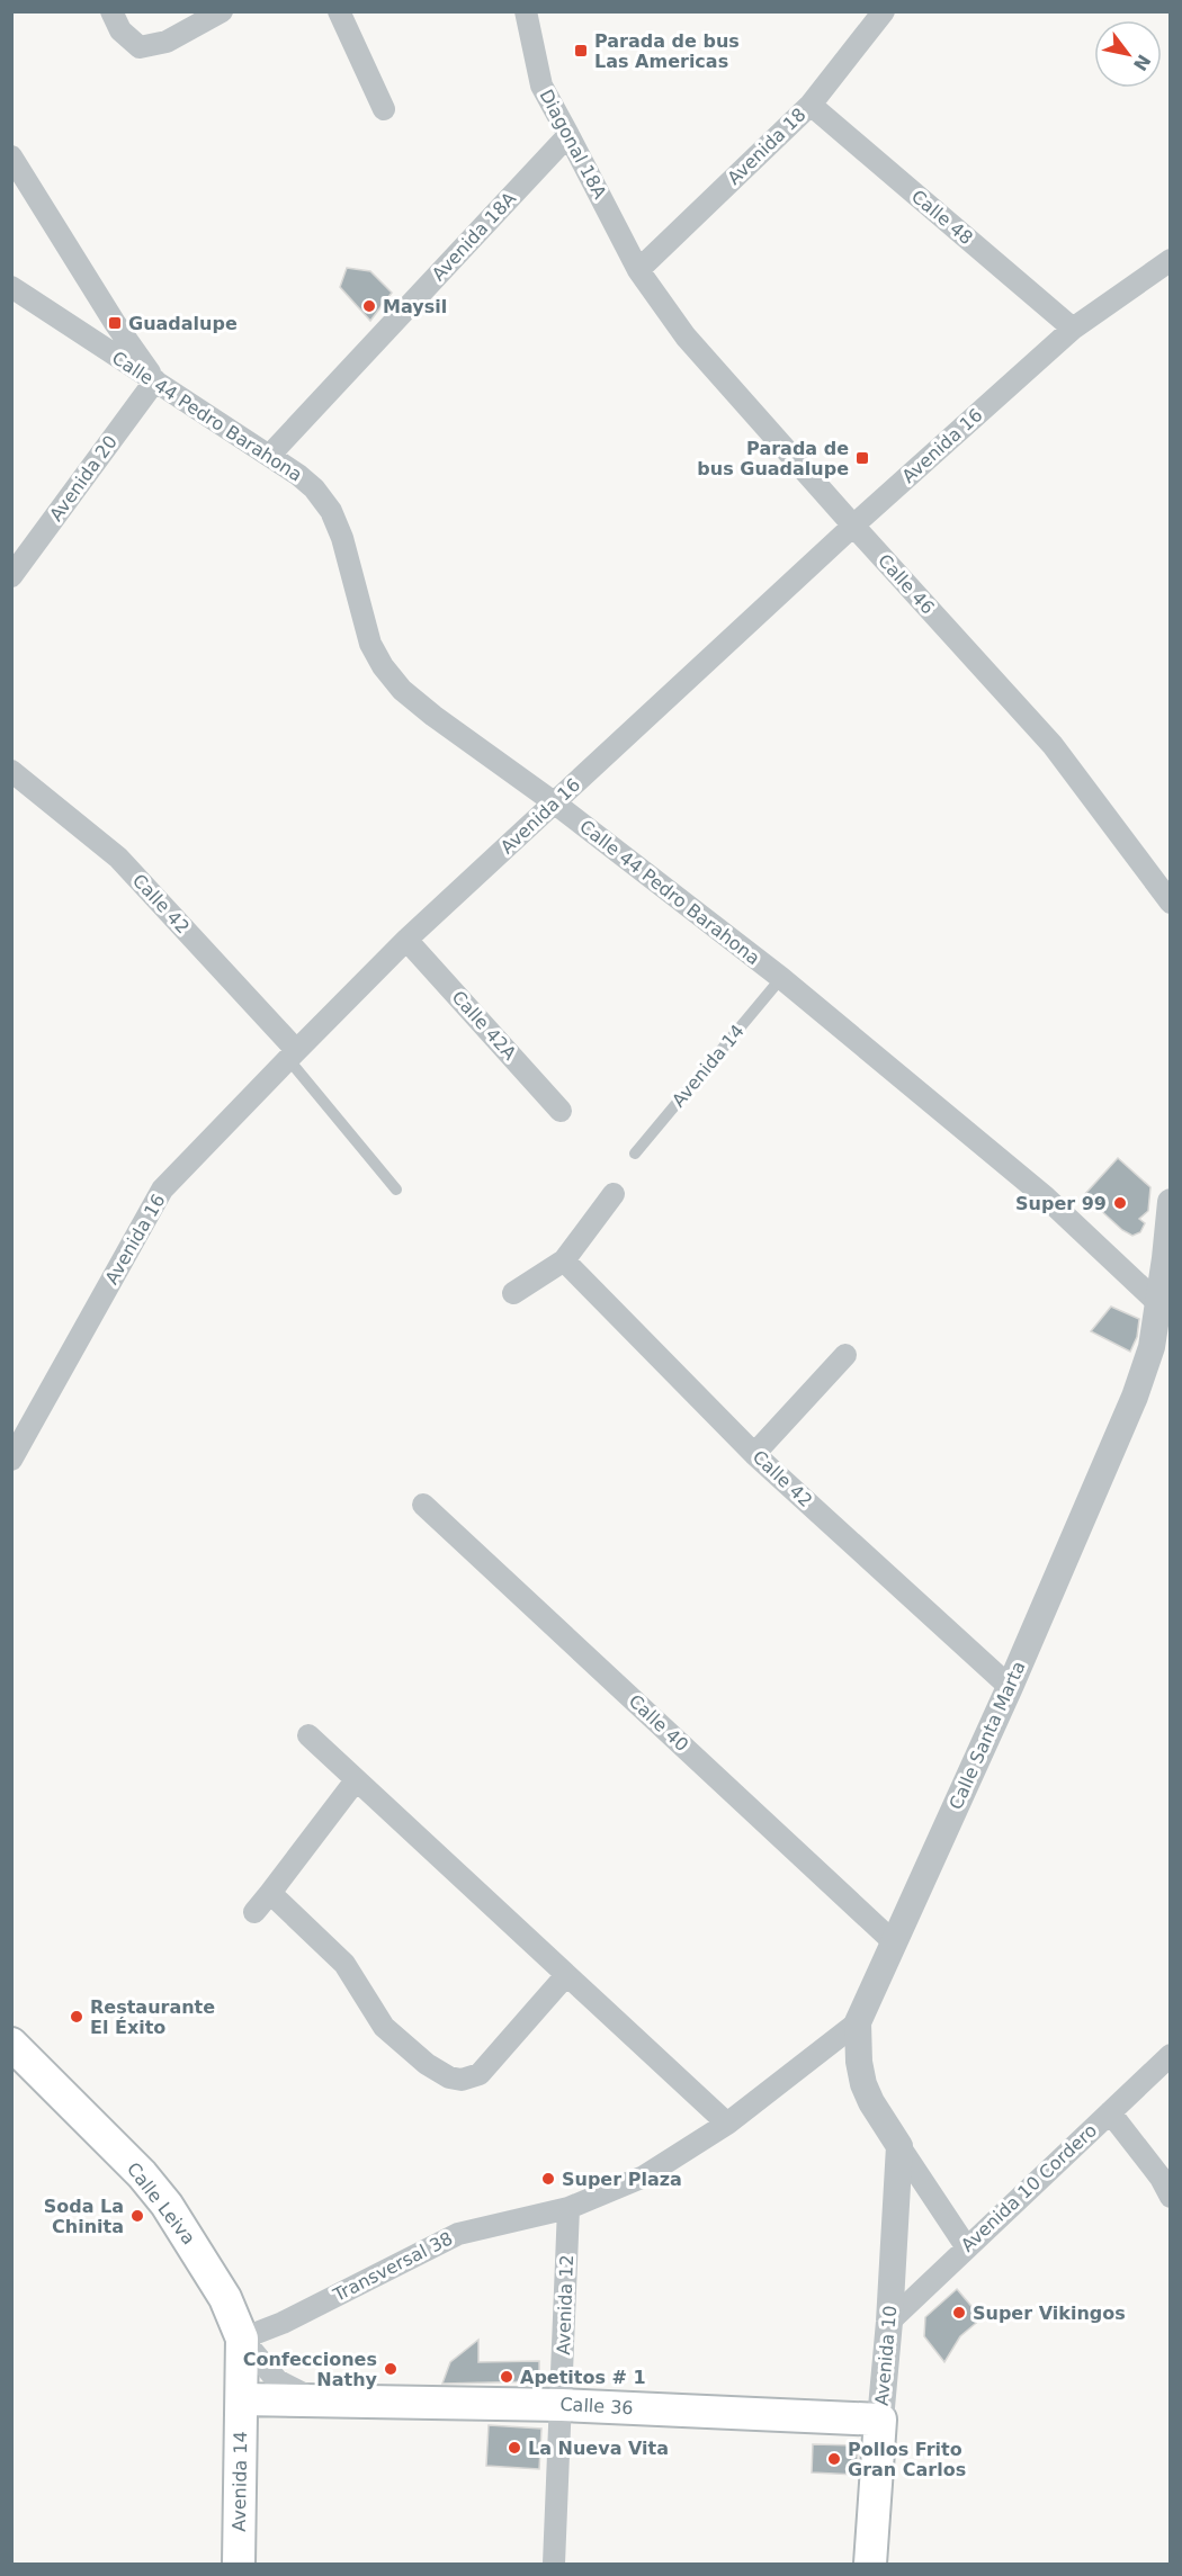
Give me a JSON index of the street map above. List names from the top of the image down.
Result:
{
  "streets": {
    "main road": [
      "Avenida 14",
      "Calle Leiva",
      "Avenida 10",
      "Calle 36"
    ],
    "street": [
      "Diagonal 18A",
      "Avenida 18",
      "Calle 48",
      "Avenida 18A",
      "Calle 44 Pedro Barahona",
      "Avenida 16",
      "Avenida 20",
      "Calle 46",
      "Calle 42",
      "Calle 42A",
      "Calle 40",
      "Calle Santa Marta",
      "Avenida 10 Cordero",
      "Transversal 38",
      "Avenida 12"
    ]
  },
  "crossings": [
    ["Diagonal 18A", "Avenida 18"],
    ["Diagonal 18A", "Avenida 18A"],
    ["Diagonal 18A", "Calle 46"],
    ["Avenida 18", "Calle 48"],
    ["Avenida 18", "Calle 46"],
    ["Calle 48", "Avenida 16"],
    ["Avenida 18A", "Calle 44 Pedro Barahona"],
    ["Calle 44 Pedro Barahona", "Avenida 16"],
    ["Calle 44 Pedro Barahona", "Avenida 20"],
    ["Calle 44 Pedro Barahona", "Avenida 14"],
    ["Calle 44 Pedro Barahona", "Calle Santa Marta"],
    ["Avenida 16", "Calle 46"],
    ["Avenida 16", "Calle 42"],
    ["Avenida 16", "Calle 42A"],
    ["Calle 42", "Calle Santa Marta"],
    ["Avenida 14", "Calle Leiva"],
    ["Avenida 14", "Calle 36"],
    ["Calle 40", "Calle Santa Marta"],
    ["Calle Santa Marta", "Avenida 10 Cordero"],
    ["Calle Santa Marta", "Transversal 38"],
    ["Calle Santa Marta", "Avenida 10"],
    ["Avenida 10 Cordero", "Avenida 10"],
    ["Calle Leiva", "Transversal 38"],
    ["Calle Leiva", "Calle 36"],
    ["Transversal 38", "Avenida 12"],
    ["Transversal 38", "Calle 36"],
    ["Avenida 12", "Calle 36"],
    ["Avenida 10", "Calle 36"]
  ],
  "places": {
    "transit": ["Parada de bus Las Americas", "Guadalupe", "Parada de bus Guadalupe"],
    "other": [
      "Maysil",
      "Super 99",
      "Restaurante El Éxito",
      "Super Plaza",
      "Soda La Chinita",
      "Super Vikingos",
      "Confecciones Nathy",
      "Apetitos # 1",
      "La Nueva Vita",
      "Pollos Frito Gran Carlos"
    ]
  },
  "north": "bottom right"
}
